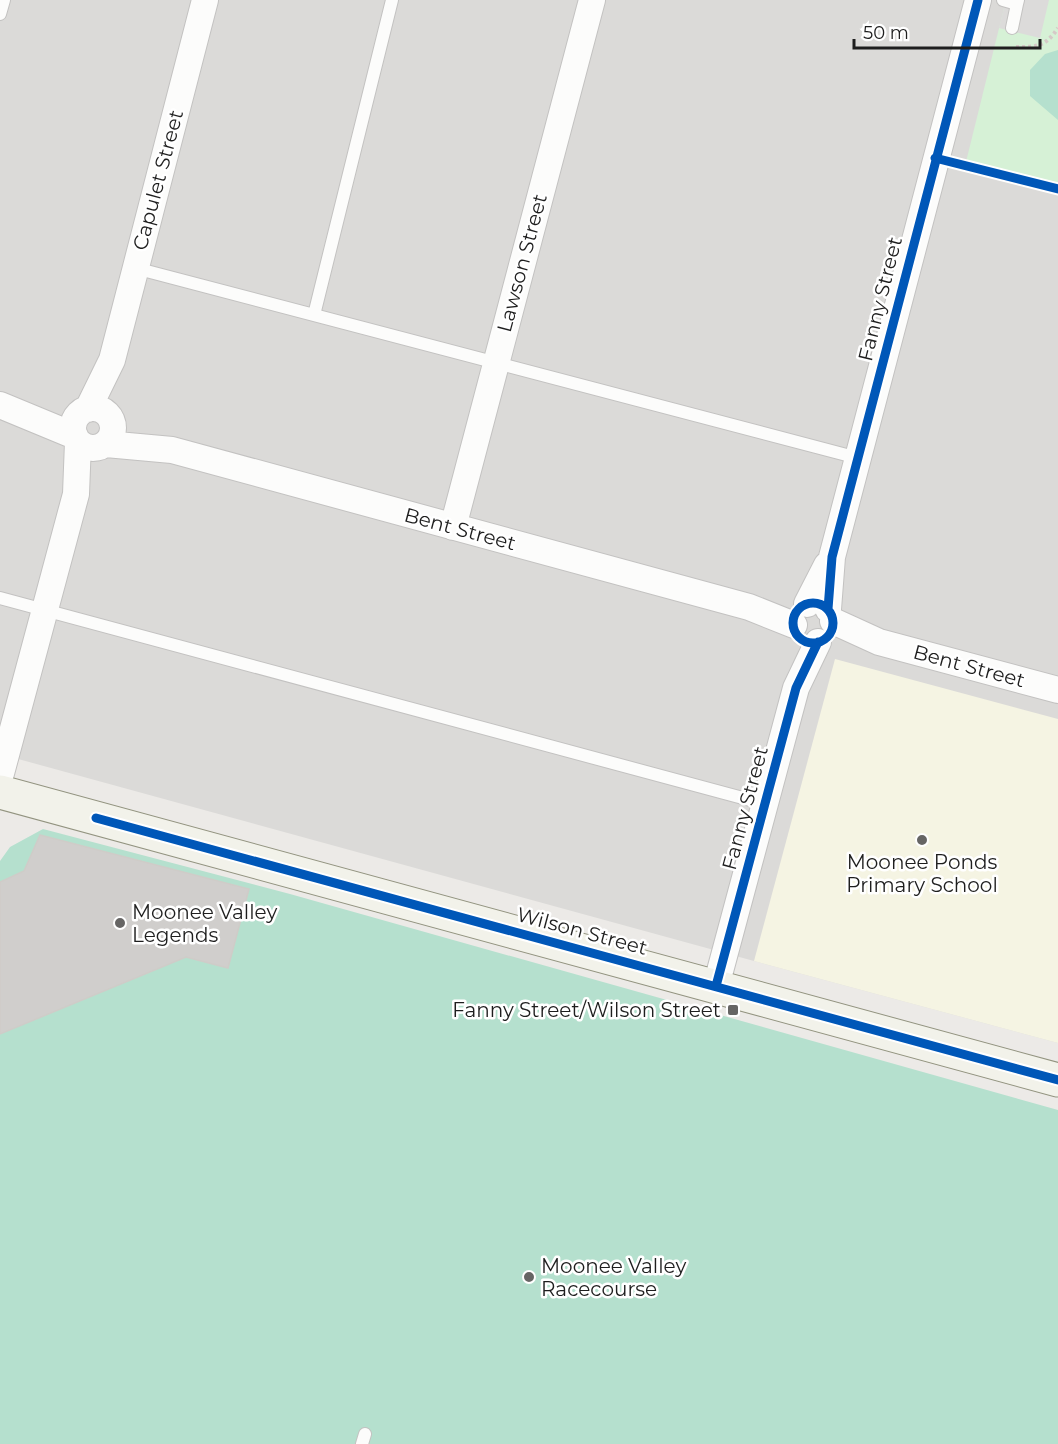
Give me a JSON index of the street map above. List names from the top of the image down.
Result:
{
  "streets": {
    "street": [
      "Capulet Street",
      "Lawson Street",
      "Fanny Street",
      "Bent Street",
      "Wilson Street"
    ]
  },
  "crossings": [
    ["Capulet Street", "Bent Street"],
    ["Lawson Street", "Bent Street"],
    ["Fanny Street", "Bent Street"],
    ["Fanny Street", "Wilson Street"]
  ],
  "places": {
    "other": ["Moonee Ponds Primary School", "Moonee Valley Legends", "Moonee Valley Racecourse"],
    "transit": ["Fanny Street/Wilson Street"]
  },
  "scale_bar": "50 m"
}
